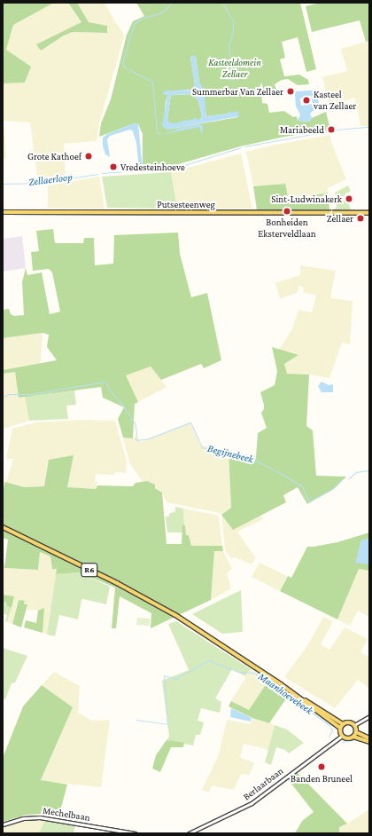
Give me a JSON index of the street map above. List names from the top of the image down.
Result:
{
  "streets": {
    "main road": ["Putsesteenweg", "R6"],
    "street": ["Berlaarbaan", "Mechelbaan"]
  },
  "crossings": [
    ["R6", "Berlaarbaan"]
  ],
  "water": ["Zellaerloop", "Begijnebeek", "Maanhoevebeek"],
  "parks": ["Kasteeldomein Zellaer"],
  "places": [
    "Summerbar Van Zellaer",
    "Kasteel van Zellaer",
    "Mariabeeld",
    "Grote Kathoef",
    "Vredesteinhoeve",
    "Sint-Ludwinakerk",
    "Bonheiden Eksterveldlaan",
    "Zellaer",
    "Banden Bruneel"
  ]
}
